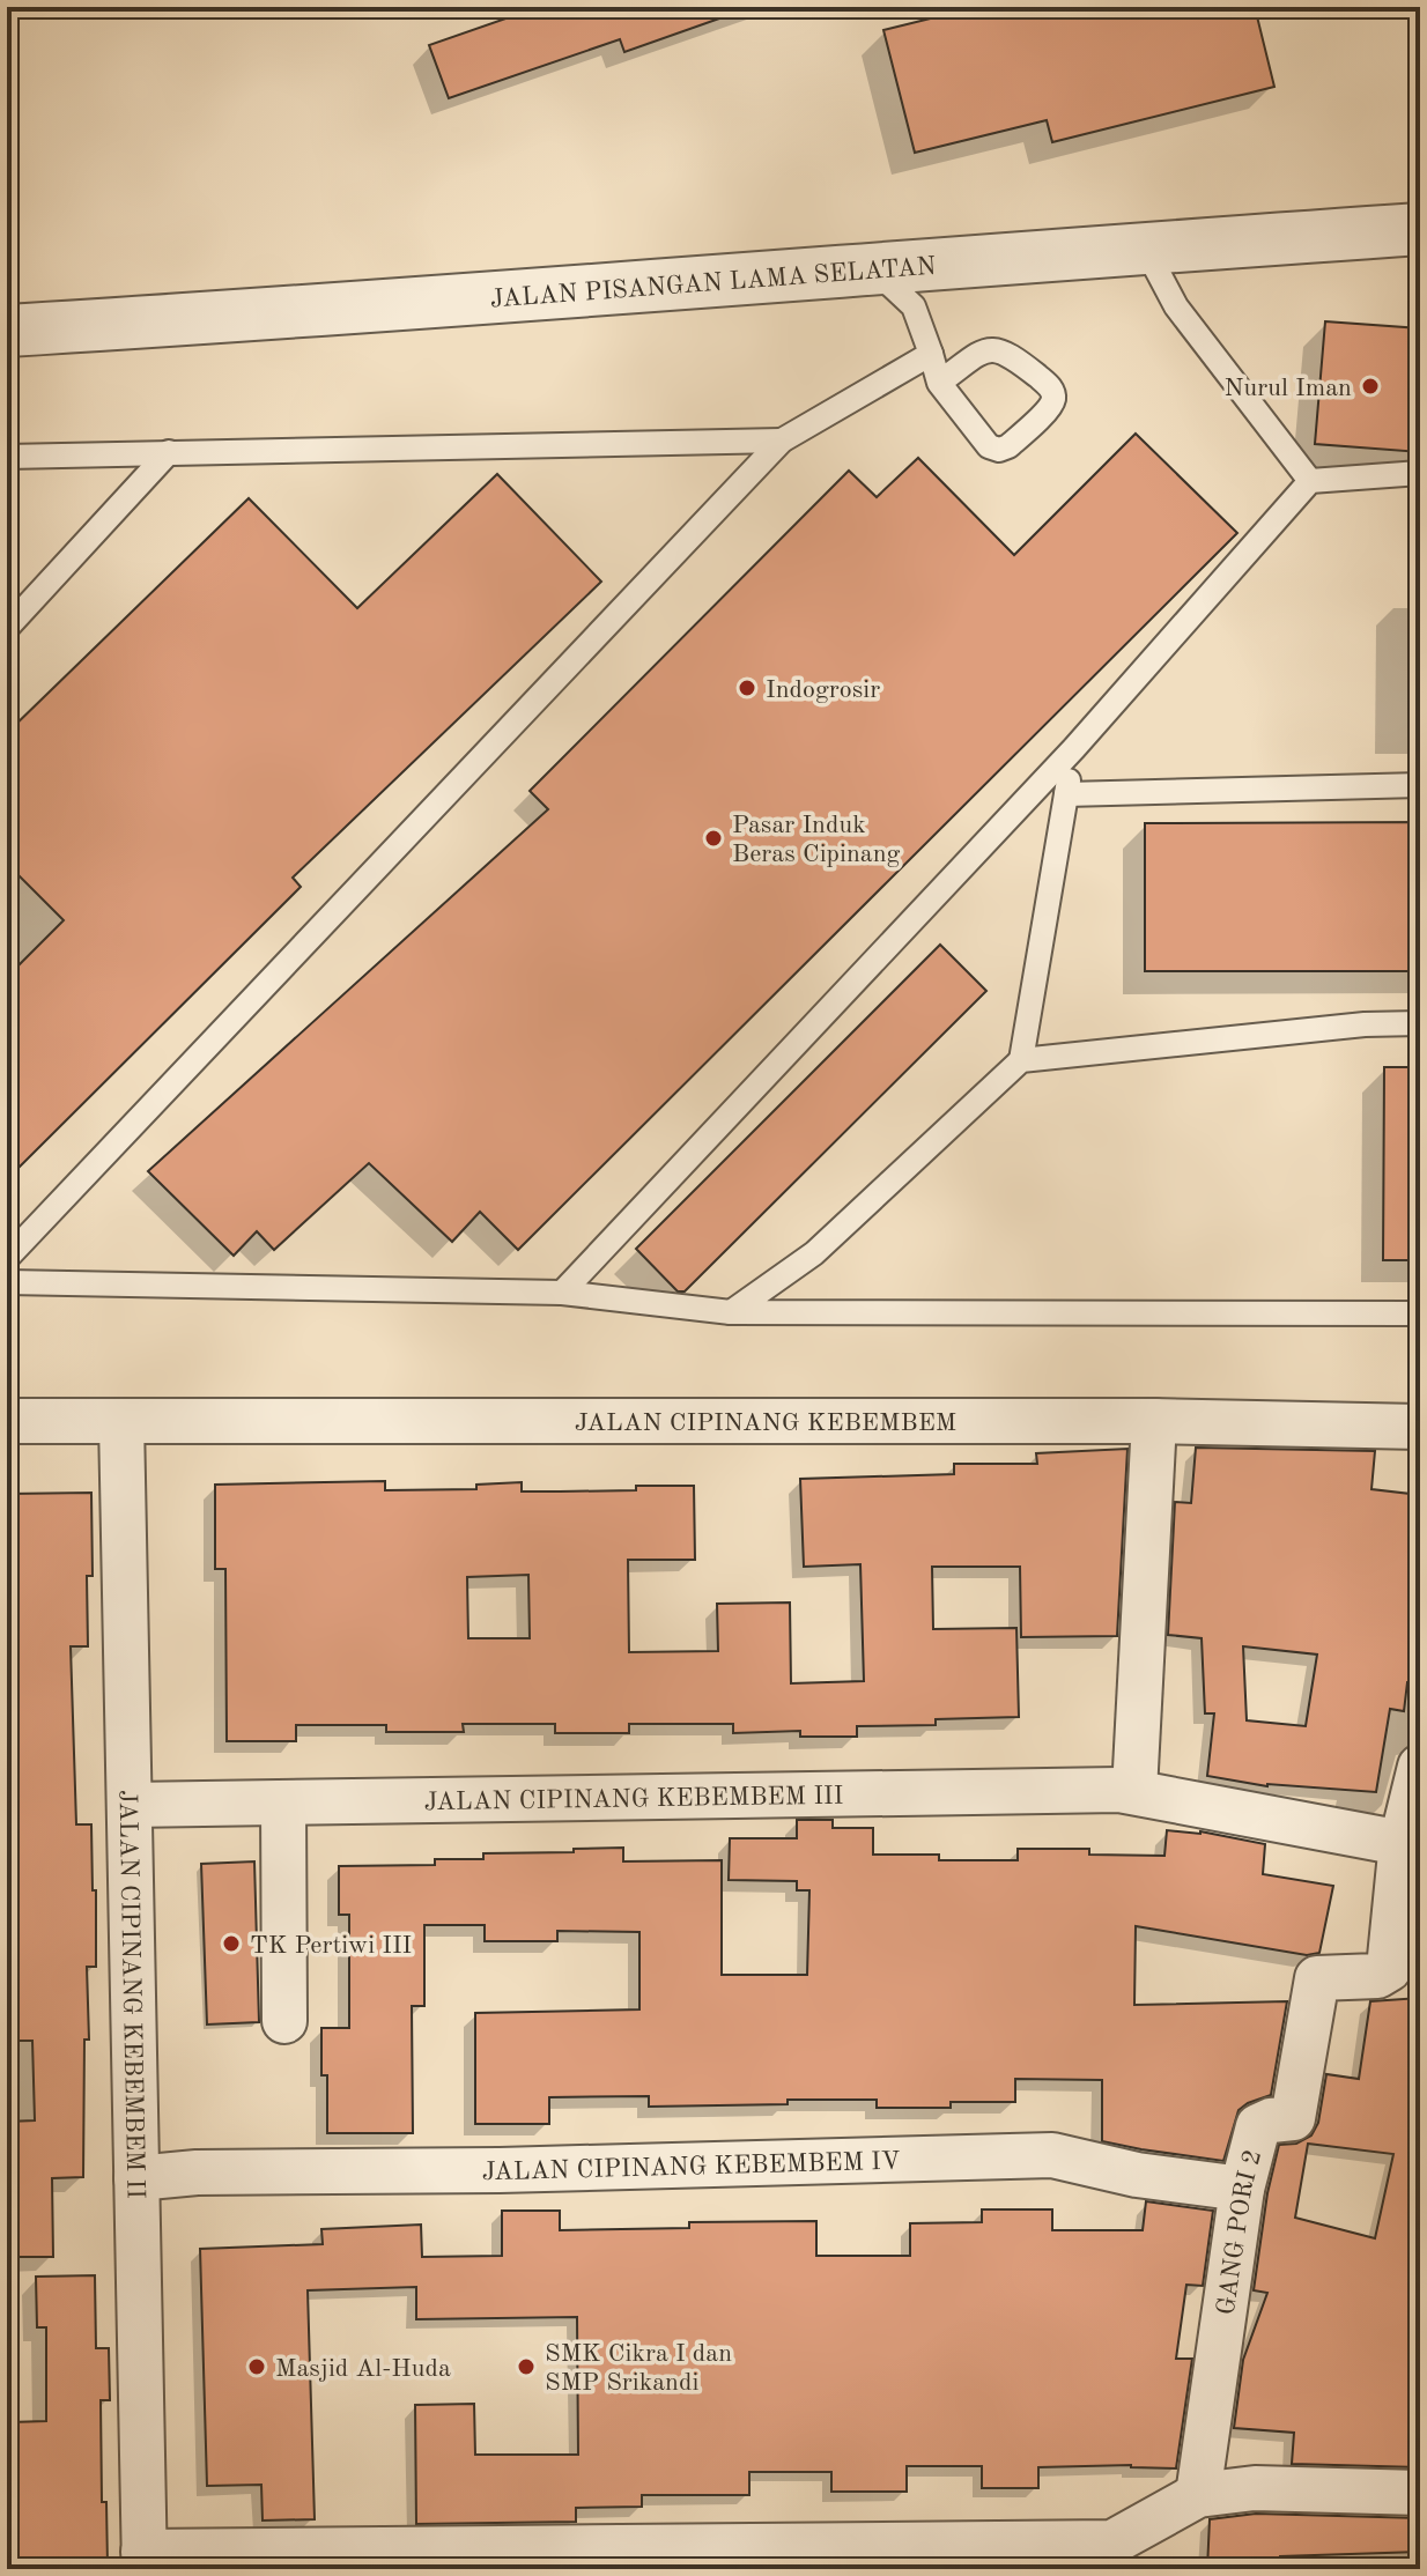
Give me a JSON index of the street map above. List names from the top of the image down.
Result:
{
  "streets": {
    "street": [
      "JALAN PISANGAN LAMA SELATAN",
      "JALAN CIPINANG KEBEMBEM",
      "JALAN CIPINANG KEBEMBEM III",
      "JALAN CIPINANG KEBEMBEM II",
      "JALAN CIPINANG KEBEMBEM IV",
      "GANG PORI 2"
    ]
  },
  "crossings": [
    ["JALAN CIPINANG KEBEMBEM", "JALAN CIPINANG KEBEMBEM II"],
    ["JALAN CIPINANG KEBEMBEM III", "JALAN CIPINANG KEBEMBEM II"],
    ["JALAN CIPINANG KEBEMBEM III", "GANG PORI 2"],
    ["JALAN CIPINANG KEBEMBEM II", "JALAN CIPINANG KEBEMBEM IV"],
    ["JALAN CIPINANG KEBEMBEM IV", "GANG PORI 2"]
  ],
  "places": [
    "Nurul Iman",
    "Indogrosir",
    "Pasar Induk Beras Cipinang",
    "TK Pertiwi III",
    "Masjid Al-Huda",
    "SMK Cikra I dan SMP Srikandi"
  ]
}
